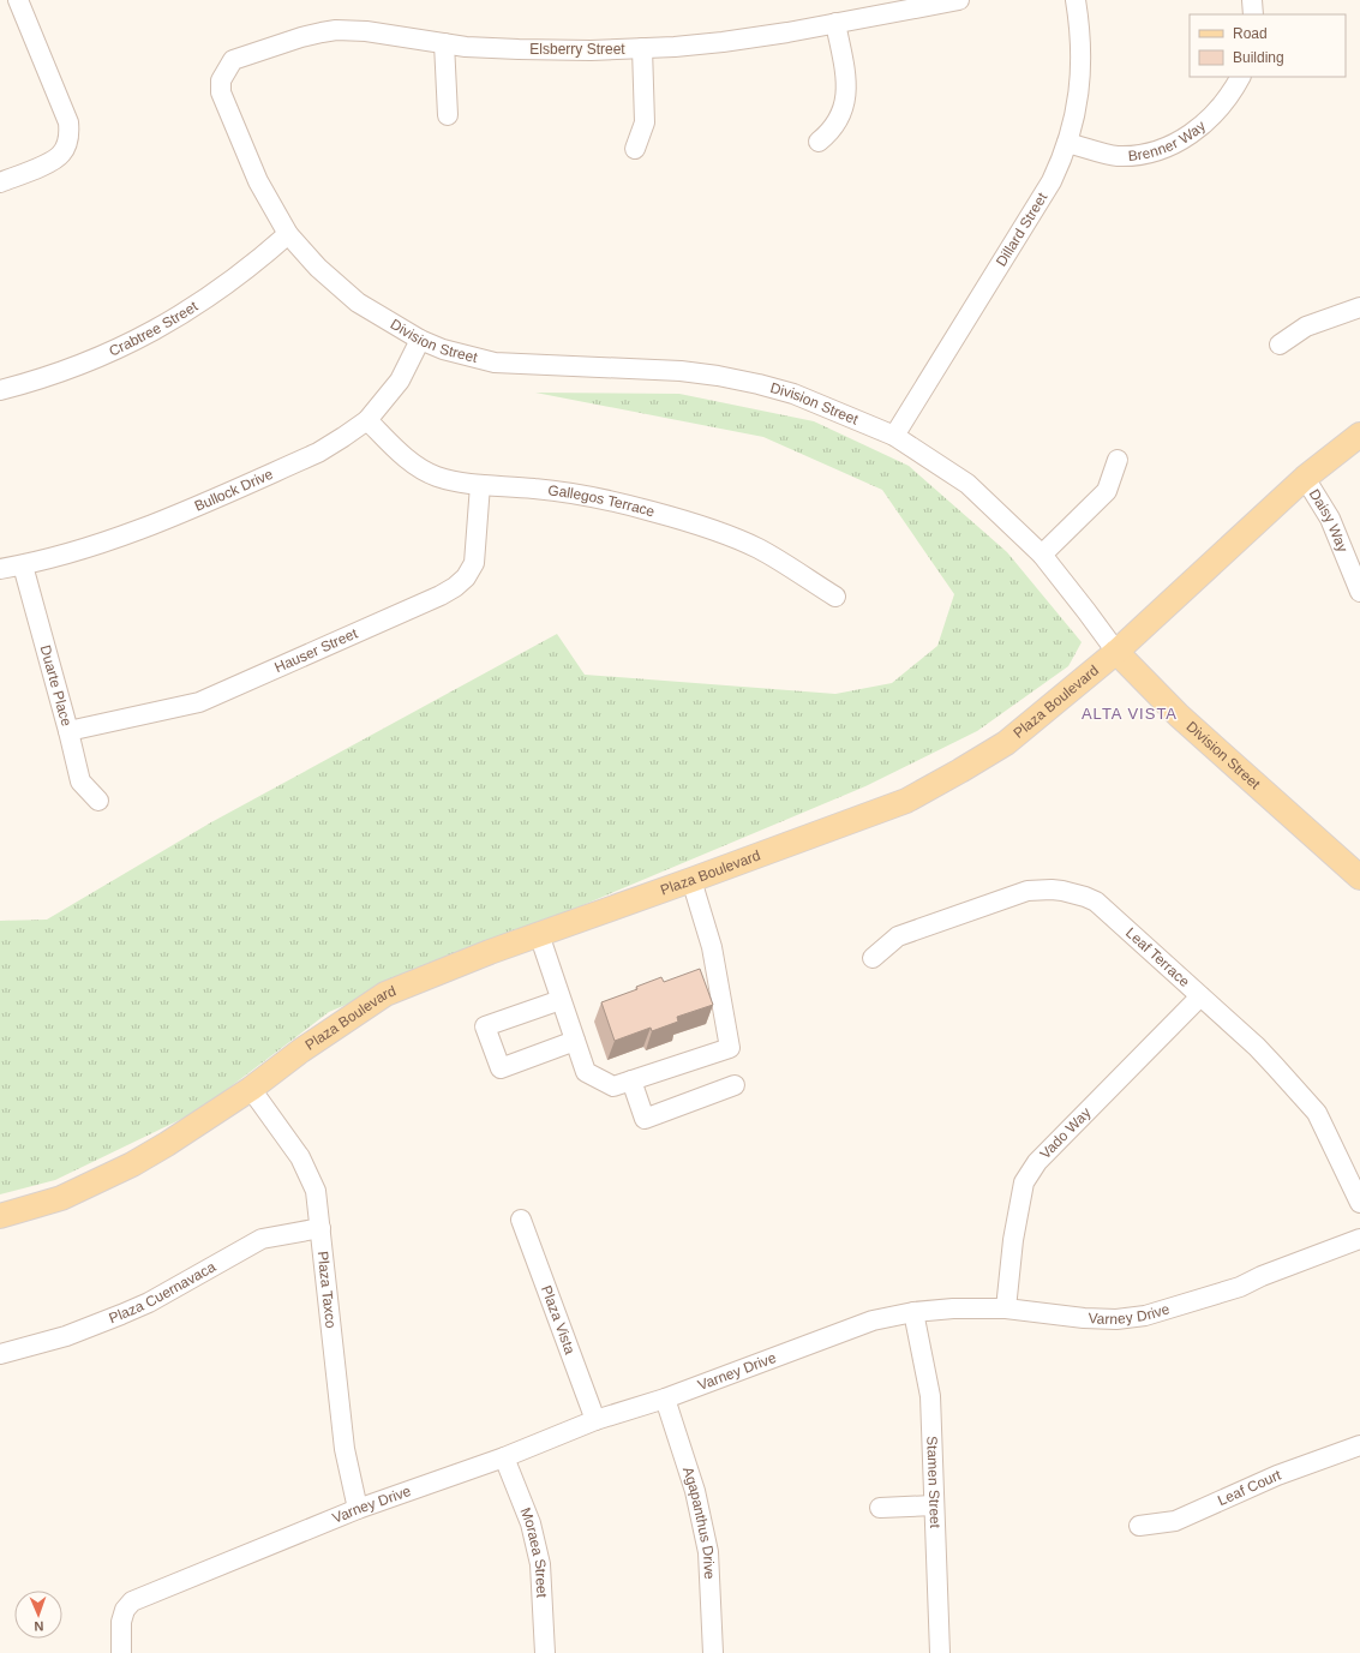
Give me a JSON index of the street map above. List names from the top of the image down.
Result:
{
  "streets": {
    "main road": ["Division Street", "Plaza Boulevard"],
    "street": [
      "Elsberry Street",
      "Brenner Way",
      "Dillard Street",
      "Crabtree Street",
      "Bullock Drive",
      "Gallegos Terrace",
      "Daisy Way",
      "Hauser Street",
      "Duarte Place",
      "Leaf Terrace",
      "Vado Way",
      "Plaza Taxco",
      "Plaza Cuernavaca",
      "Varney Drive",
      "Plaza Vista",
      "Stamen Street",
      "Leaf Court",
      "Agapanthus Drive",
      "Moraea Street"
    ]
  },
  "crossings": [
    ["Elsberry Street", "Division Street"],
    ["Brenner Way", "Dillard Street"],
    ["Dillard Street", "Division Street"],
    ["Crabtree Street", "Division Street"],
    ["Division Street", "Bullock Drive"],
    ["Division Street", "Plaza Boulevard"],
    ["Bullock Drive", "Gallegos Terrace"],
    ["Bullock Drive", "Duarte Place"],
    ["Gallegos Terrace", "Hauser Street"],
    ["Daisy Way", "Plaza Boulevard"],
    ["Hauser Street", "Duarte Place"],
    ["Plaza Boulevard", "Plaza Taxco"],
    ["Leaf Terrace", "Vado Way"],
    ["Vado Way", "Varney Drive"],
    ["Plaza Taxco", "Plaza Cuernavaca"],
    ["Plaza Taxco", "Varney Drive"],
    ["Varney Drive", "Plaza Vista"],
    ["Varney Drive", "Stamen Street"],
    ["Varney Drive", "Agapanthus Drive"],
    ["Varney Drive", "Moraea Street"]
  ],
  "districts": ["ALTA VISTA"],
  "legend": ["Road", "Building"],
  "north": "bottom"
}
